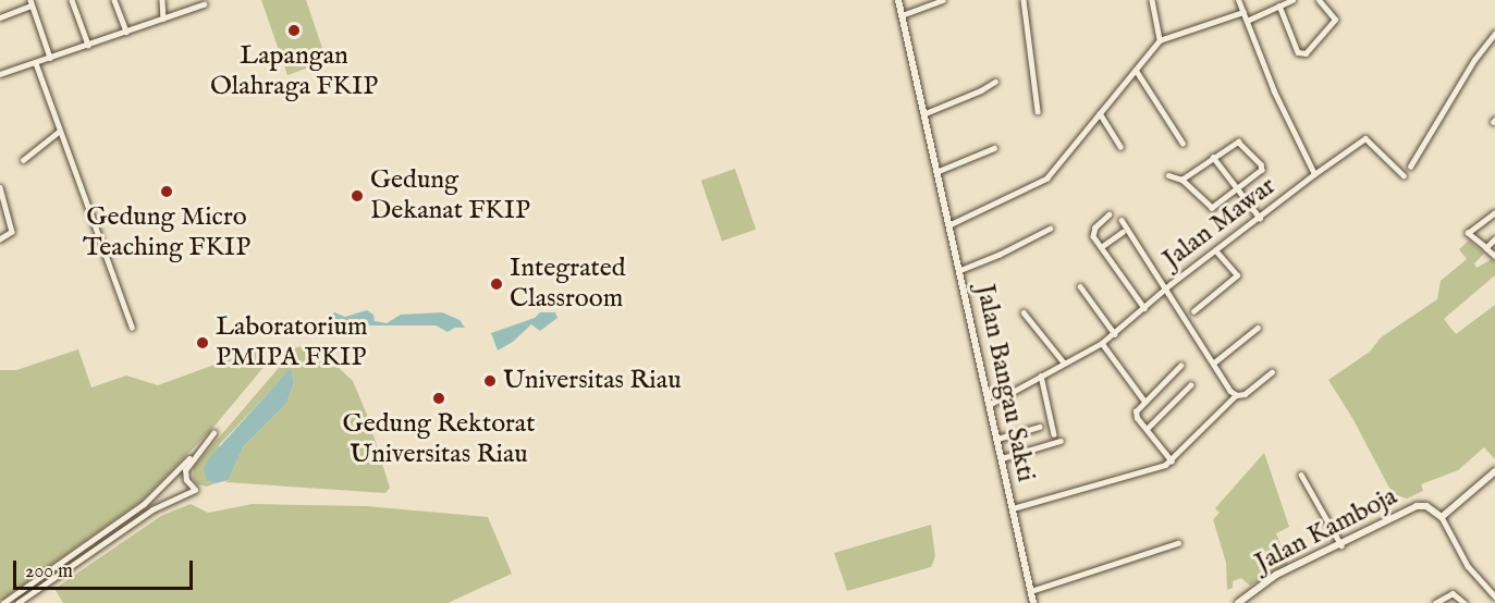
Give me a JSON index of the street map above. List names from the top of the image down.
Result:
{
  "streets": {
    "street": ["Jalan Mawar", "Jalan Bangau Sakti", "Jalan Kamboja"]
  },
  "crossings": [
    ["Jalan Mawar", "Jalan Bangau Sakti"]
  ],
  "places": [
    "Lapangan Olahraga FKIP",
    "Gedung Micro Teaching FKIP",
    "Gedung Dekanat FKIP",
    "Integrated Classroom",
    "Laboratorium PMIPA FKIP",
    "Universitas Riau",
    "Gedung Rektorat Universitas Riau"
  ],
  "scale_bar": "200 m"
}
